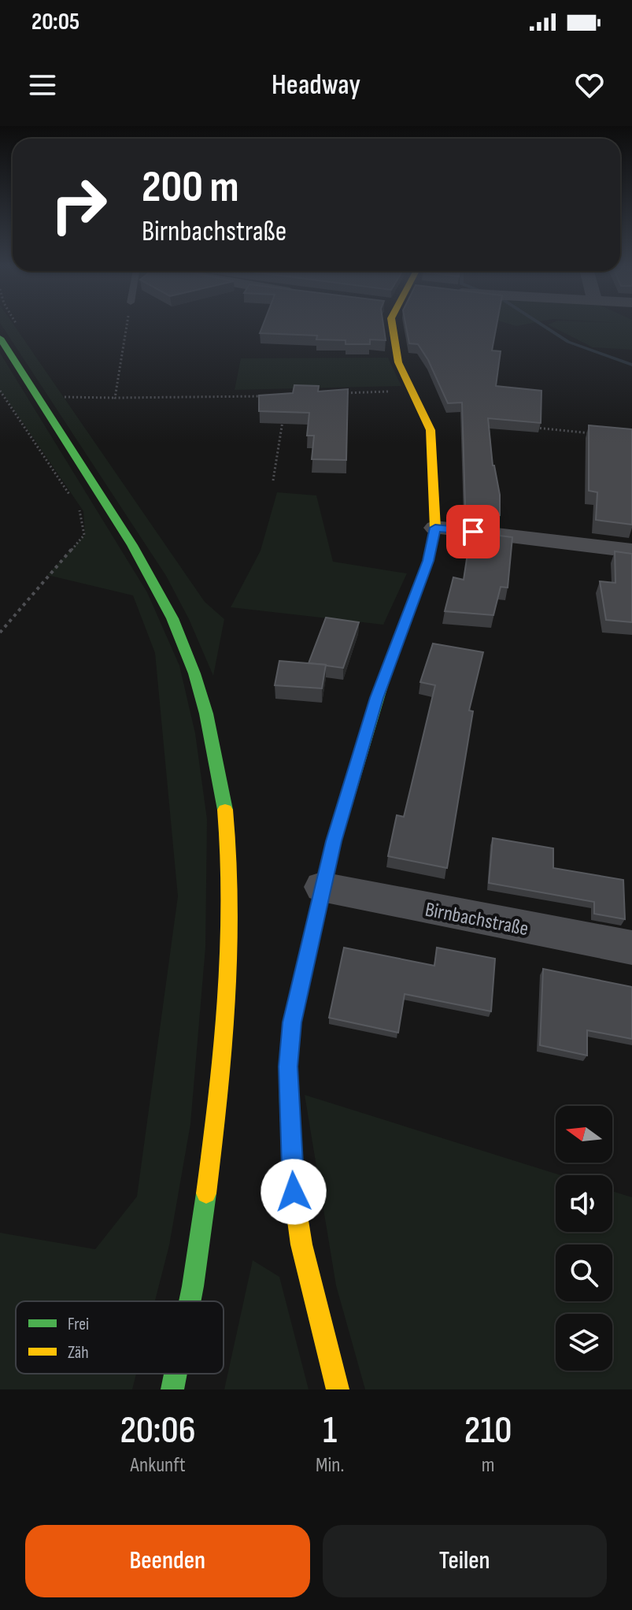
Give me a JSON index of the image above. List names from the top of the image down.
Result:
{
  "streets": {
    "street": ["Birnbachstraße"]
  },
  "legend": ["Frei", "Zäh"],
  "north": "left",
  "page": {
    "status": "20:05",
    "header": "Headway",
    "turn": ["200 m", "Birnbachstraße"],
    "eta": [
      "20:06",
      "Ankunft",
      "1",
      "Min.",
      "210",
      "m"
    ],
    "buttons": ["Beenden", "Teilen"]
  }
}
